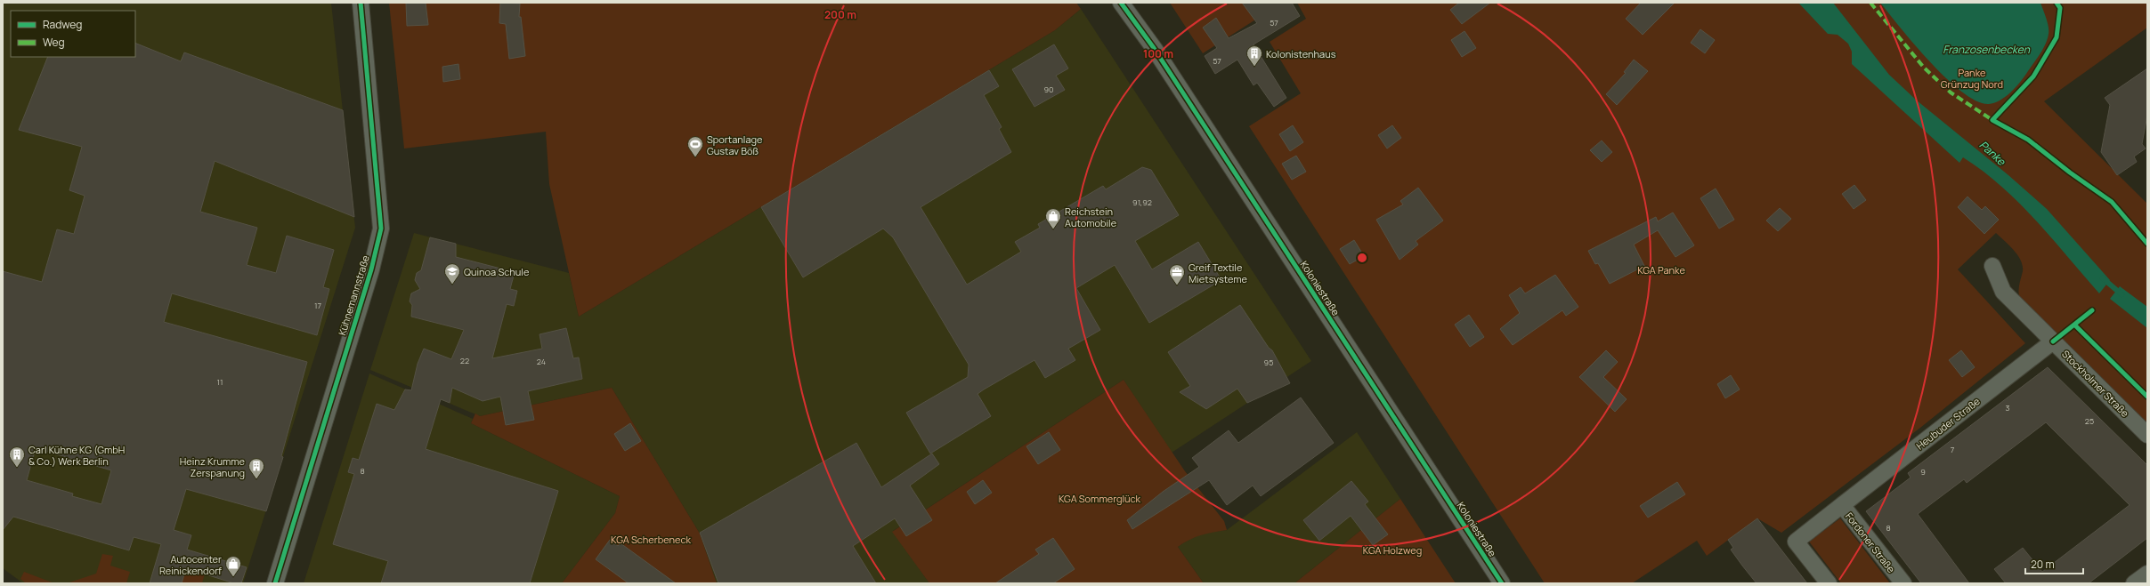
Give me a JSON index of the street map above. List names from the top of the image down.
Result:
{
  "streets": {
    "street": [
      "Koloniestraße",
      "Kühnemannstraße",
      "Stockholmer Straße",
      "Heubuder Straße",
      "Fordoner Straße"
    ]
  },
  "crossings": [
    ["Stockholmer Straße", "Heubuder Straße"],
    ["Heubuder Straße", "Fordoner Straße"]
  ],
  "water": ["Franzosenbecken", "Panke"],
  "parks": [
    "Panke Grünzug Nord",
    "KGA Panke",
    "KGA Sommerglück",
    "KGA Scherbeneck",
    "KGA Holzweg"
  ],
  "places": {
    "building": ["Kolonistenhaus", "Carl Kühne KG (GmbH & Co.) Werk Berlin", "Heinz Krumme Zerspanung"],
    "sports": ["Sportanlage Gustav Böß"],
    "shop": ["Reichstein Automobile", "Autocenter Reinickendorf"],
    "school or university": ["Quinoa Schule"],
    "office": ["Greif Textile Mietsysteme"]
  },
  "house_numbers": [
    "57",
    "57",
    "90",
    "91,92",
    "17",
    "22",
    "24",
    "95",
    "11",
    "3",
    "25",
    "7",
    "8",
    "9",
    "8"
  ],
  "legend": ["Radweg", "Weg"],
  "scale_bar": "20 m",
  "rings": ["200 m", "100 m"]
}
